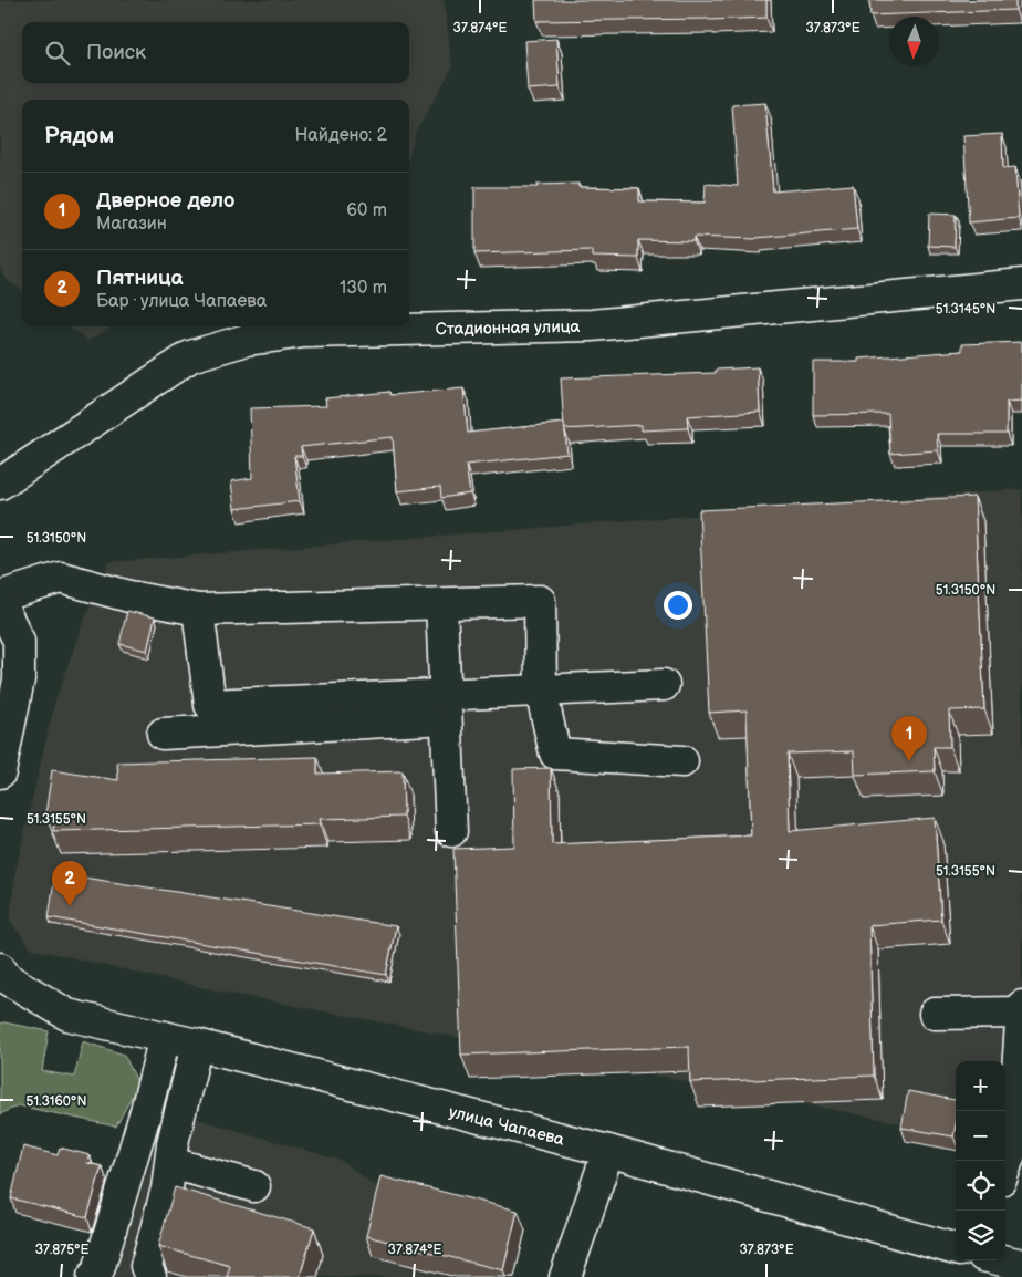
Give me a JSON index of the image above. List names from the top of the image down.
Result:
{
  "streets": {
    "street": ["Стадионная улица", "улица Чапаева"]
  },
  "north": "bottom",
  "page": {
    "search": "Поиск",
    "heading": ["Рядом", "Найдено: 2"],
    "list": [
      {
        "mark": "1",
        "name": "Дверное дело",
        "note": "Магазин",
        "value": "60 m"
      },
      {
        "mark": "2",
        "name": "Пятница",
        "note": "Бар · улица Чапаева",
        "value": "130 m"
      }
    ],
    "pins": ["1", "2"],
    "map_buttons": ["+", "−"]
  },
  "coordinates": [
    "37.874°E",
    "37.873°E",
    "51.3145°N",
    "51.3150°N",
    "51.3155°N",
    "51.3160°N",
    "37.875°E"
  ]
}
